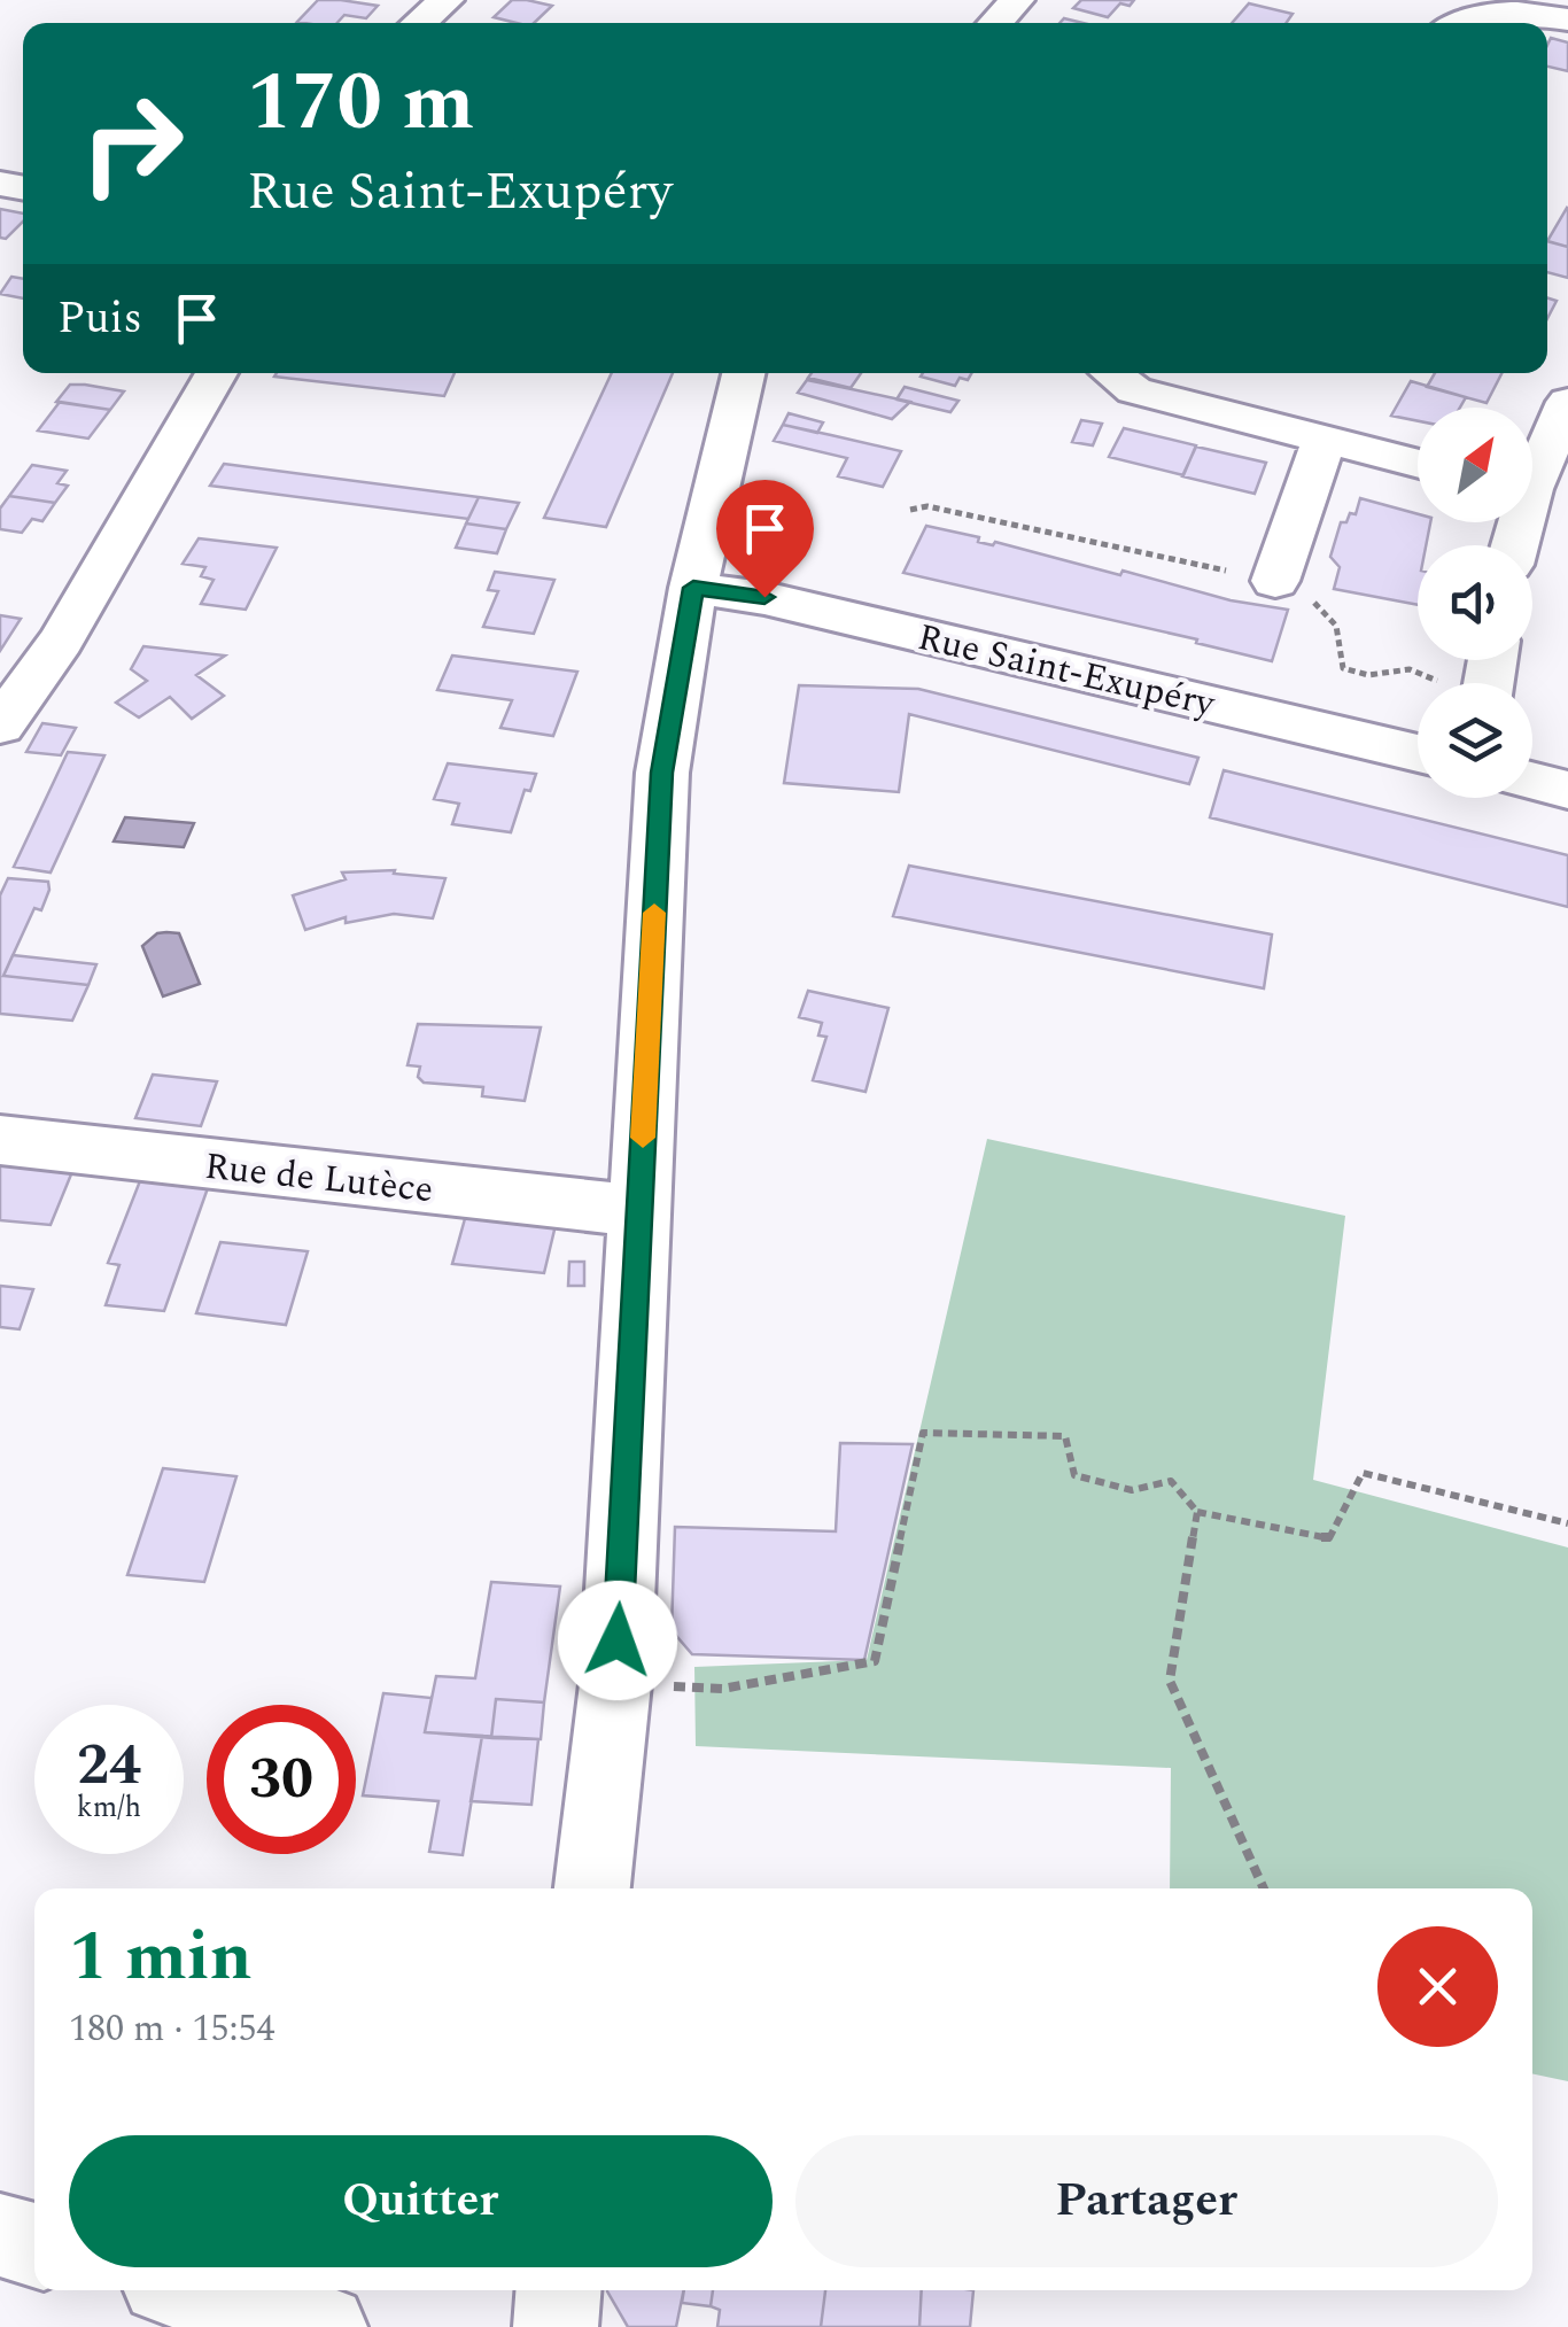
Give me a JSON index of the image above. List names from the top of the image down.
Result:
{
  "streets": {
    "street": ["Rue Saint-Exupéry", "Rue de Lutèce"]
  },
  "north": "top right",
  "page": {
    "turn": ["170 m", "Rue Saint-Exupéry"],
    "then": "Puis",
    "speed": "24 km/h",
    "limit": "30",
    "heading": ["1 min", "180 m · 15:54"],
    "buttons": ["Quitter", "Partager"]
  }
}
